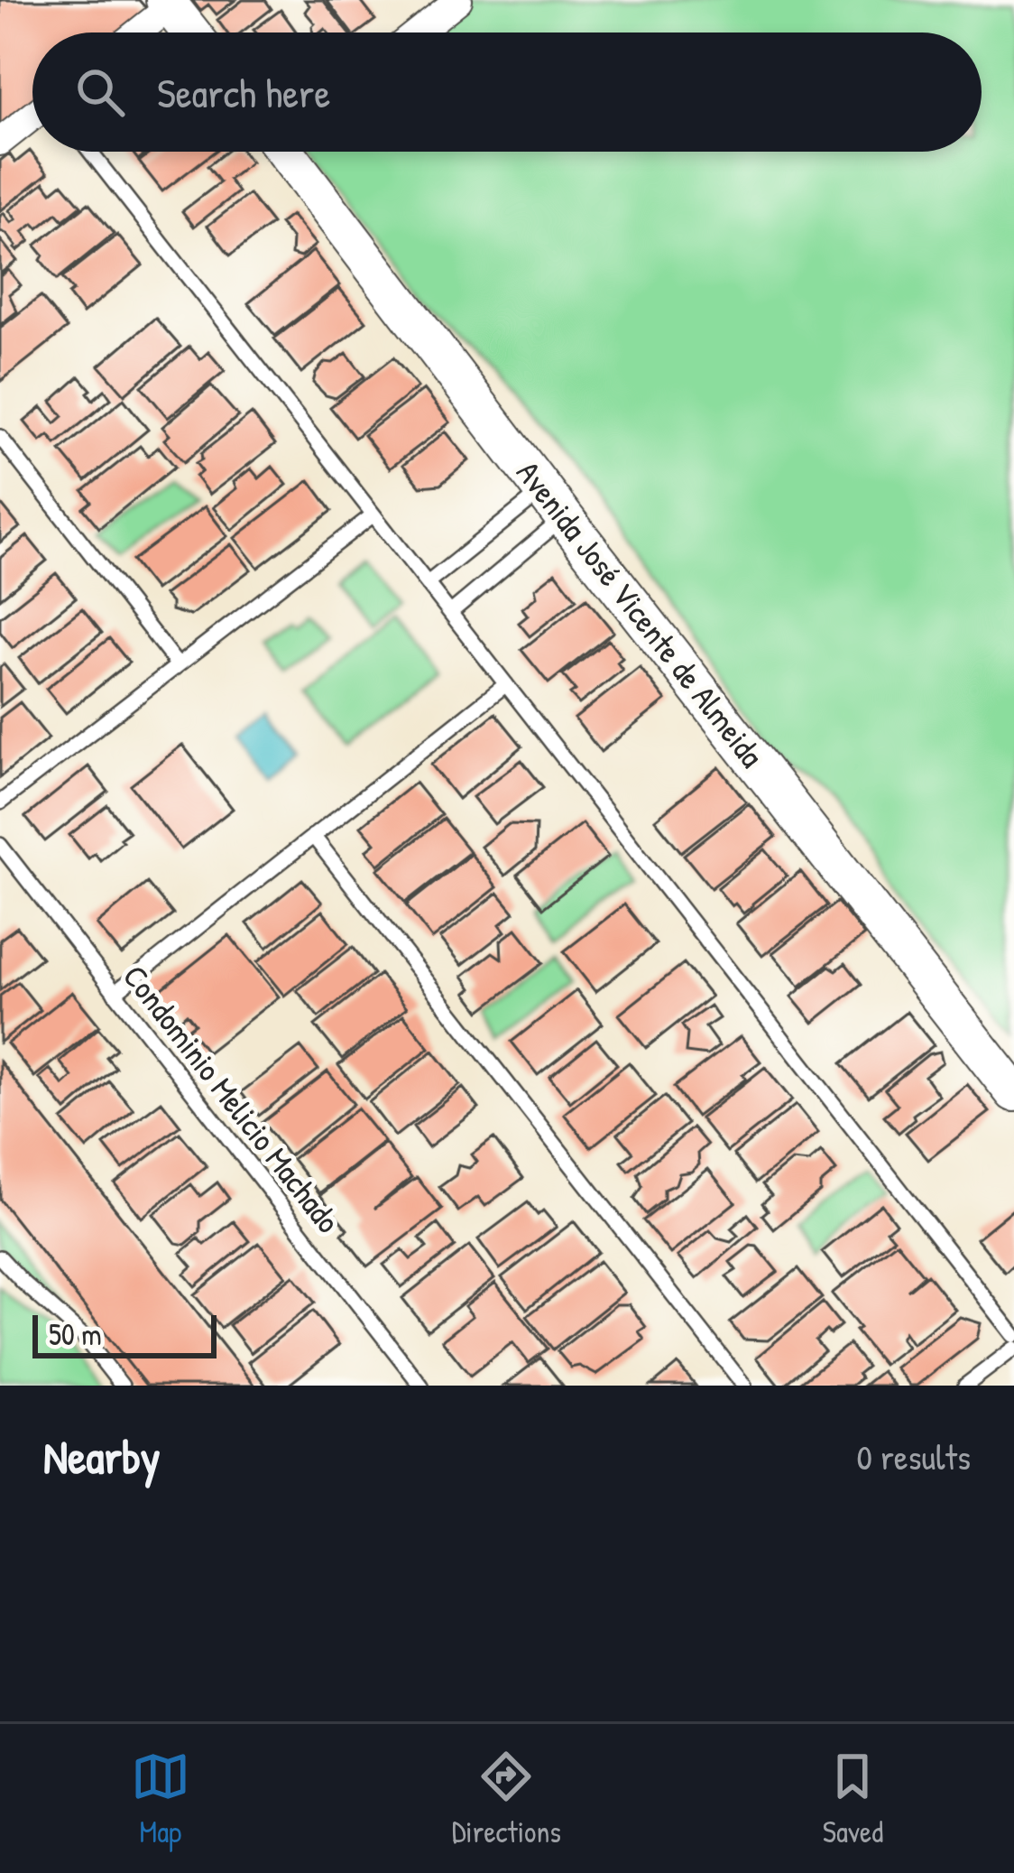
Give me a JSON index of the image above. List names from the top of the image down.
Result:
{
  "streets": {
    "street": ["Avenida José Vicente de Almeida"],
    "lane": ["Condominio Melicio Machado"]
  },
  "scale_bar": "50 m",
  "page": {
    "search": "Search here",
    "scale": "50 m",
    "heading": ["Nearby", "0 results"],
    "nav": ["Map", "Directions", "Saved"]
  }
}
